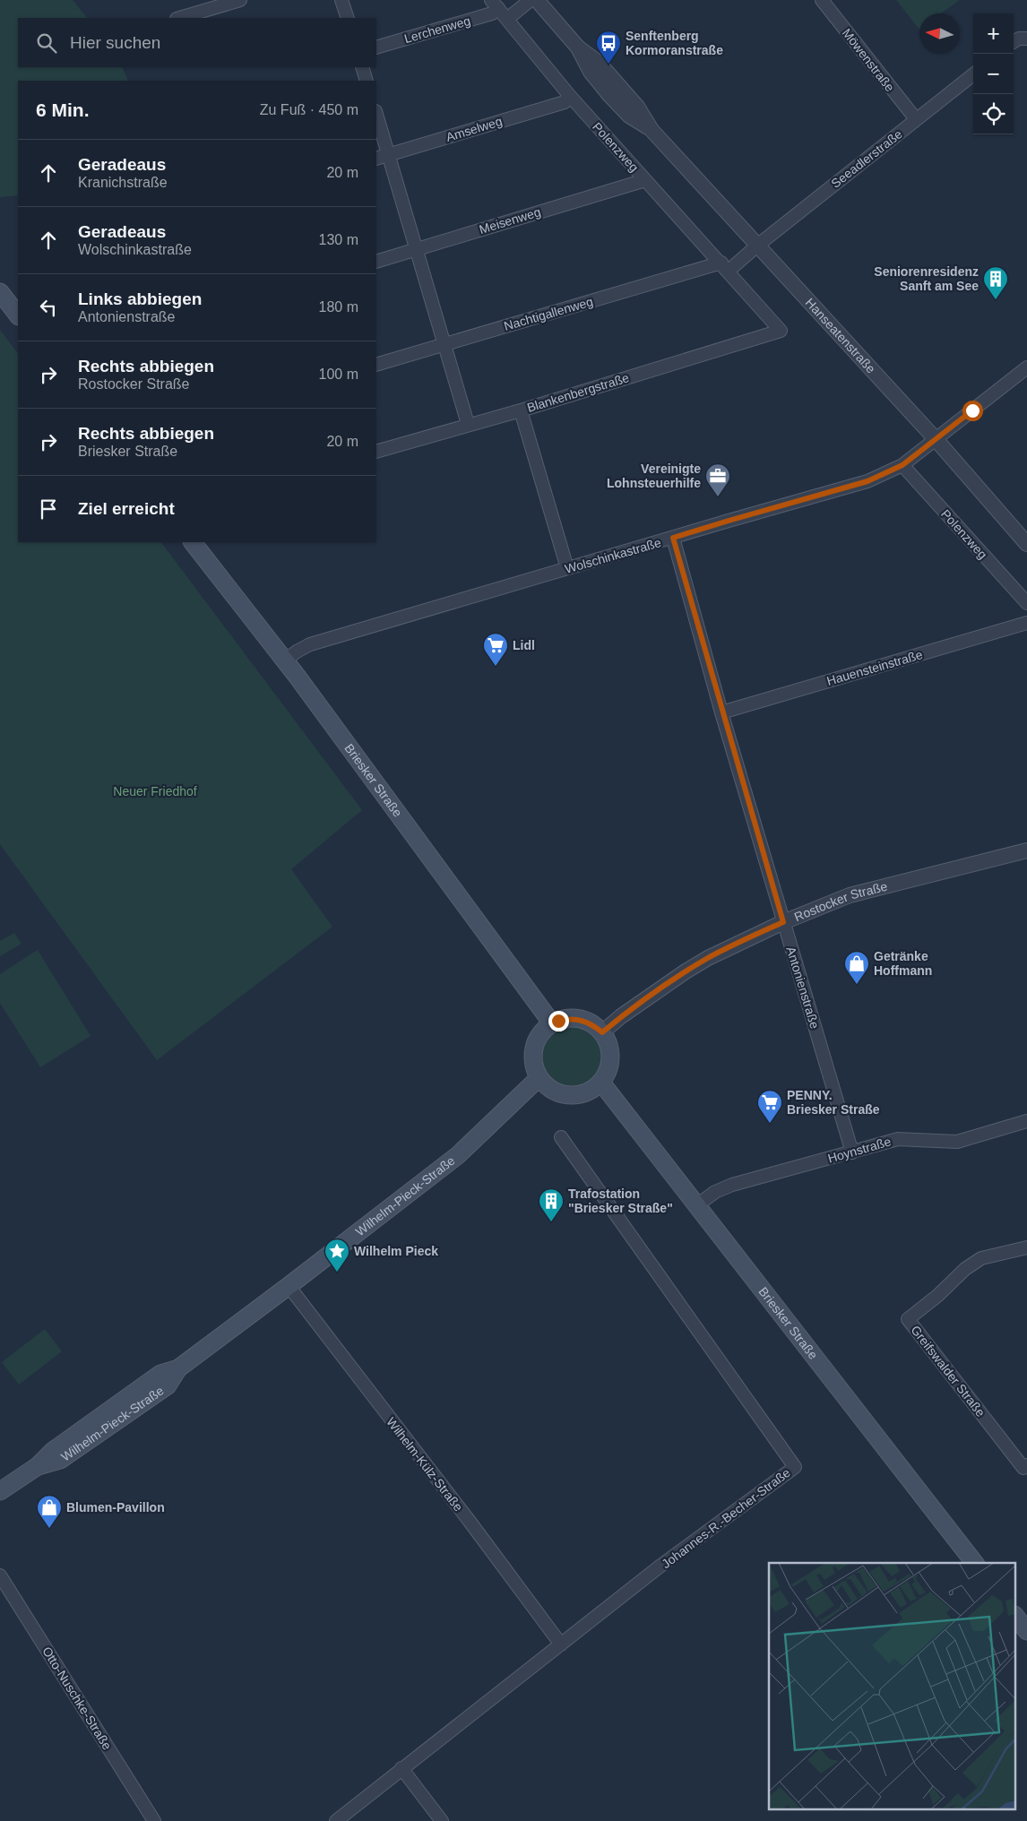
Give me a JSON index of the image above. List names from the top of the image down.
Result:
{
  "streets": {
    "main road": ["Briesker Straße", "Wilhelm-Pieck-Straße"],
    "street": [
      "Lerchenweg",
      "Möwenstraße",
      "Amselweg",
      "Polenzweg",
      "Seeadlerstraße",
      "Meisenweg",
      "Nachtigallenweg",
      "Hanseatenstraße",
      "Blankenbergstraße",
      "Wolschinkastraße",
      "Hauensteinstraße",
      "Rostocker Straße",
      "Antonienstraße",
      "Hoynstraße",
      "Greifswalder Straße",
      "Wilhelm-Külz-Straße",
      "Johannes-R.-Becher-Straße",
      "Otto-Nuschke-Straße"
    ]
  },
  "crossings": [
    ["Lerchenweg", "Polenzweg"],
    ["Möwenstraße", "Seeadlerstraße"],
    ["Amselweg", "Polenzweg"],
    ["Polenzweg", "Meisenweg"],
    ["Polenzweg", "Nachtigallenweg"],
    ["Polenzweg", "Blankenbergstraße"],
    ["Polenzweg", "Wolschinkastraße"],
    ["Seeadlerstraße", "Hanseatenstraße"],
    ["Hanseatenstraße", "Wolschinkastraße"],
    ["Wolschinkastraße", "Briesker Straße"],
    ["Wolschinkastraße", "Antonienstraße"],
    ["Hauensteinstraße", "Antonienstraße"],
    ["Briesker Straße", "Rostocker Straße"],
    ["Briesker Straße", "Hoynstraße"],
    ["Briesker Straße", "Wilhelm-Pieck-Straße"],
    ["Rostocker Straße", "Antonienstraße"],
    ["Rostocker Straße", "Wilhelm-Pieck-Straße"],
    ["Antonienstraße", "Hoynstraße"],
    ["Wilhelm-Pieck-Straße", "Wilhelm-Külz-Straße"],
    ["Wilhelm-Külz-Straße", "Johannes-R.-Becher-Straße"]
  ],
  "parks": ["Neuer Friedhof"],
  "places": {
    "bus stop": ["Senftenberg Kormoranstraße"],
    "building": ["Seniorenresidenz Sanft am See", "Trafostation \"Briesker Straße\""],
    "office": ["Vereinigte Lohnsteuerhilfe"],
    "supermarket": ["Lidl", "PENNY. Briesker Straße"],
    "shop": ["Getränke Hoffmann", "Blumen-Pavillon"],
    "place": ["Wilhelm Pieck"]
  },
  "north": "left",
  "page": {
    "map_buttons": ["+", "−"],
    "search": "Hier suchen",
    "heading": ["6 Min.", "Zu Fuß · 450 m"],
    "list": [
      ["Geradeaus", "Kranichstraße", "20 m"],
      ["Geradeaus", "Wolschinkastraße", "130 m"],
      ["Links abbiegen", "Antonienstraße", "180 m"],
      ["Rechts abbiegen", "Rostocker Straße", "100 m"],
      ["Rechts abbiegen", "Briesker Straße", "20 m"],
      "Ziel erreicht"
    ]
  }
}
